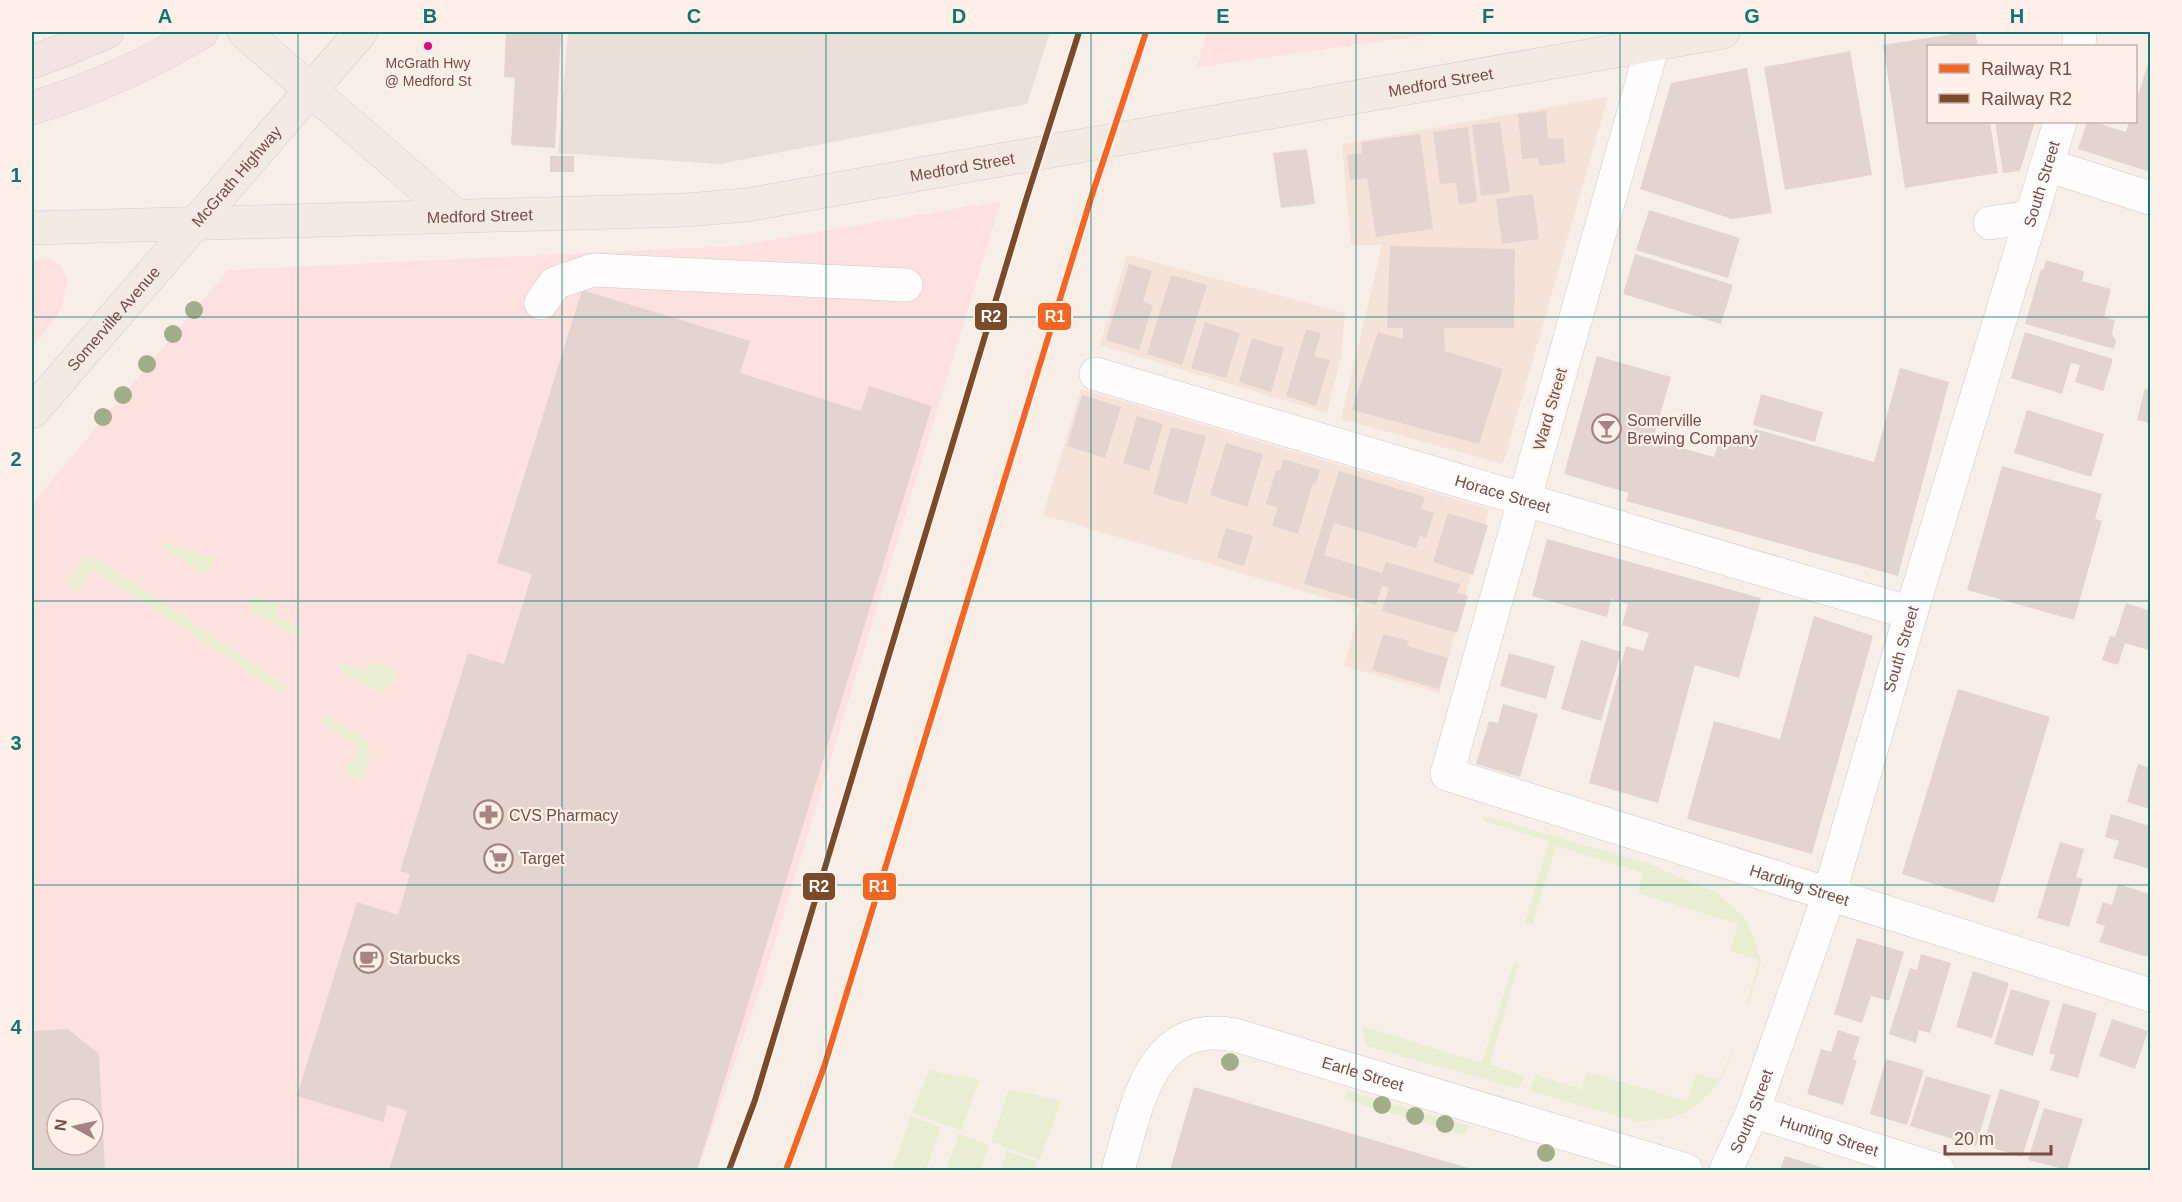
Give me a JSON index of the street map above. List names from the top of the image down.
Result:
{
  "streets": {
    "main road": ["Medford Street", "McGrath Highway", "Somerville Avenue"],
    "street": [
      "South Street",
      "Ward Street",
      "Horace Street",
      "Harding Street",
      "Earle Street",
      "Hunting Street"
    ]
  },
  "crossings": [
    ["Medford Street", "McGrath Highway"],
    ["Medford Street", "Somerville Avenue"],
    ["Medford Street", "Ward Street"],
    ["McGrath Highway", "Somerville Avenue"],
    ["South Street", "Horace Street"],
    ["South Street", "Harding Street"],
    ["South Street", "Hunting Street"],
    ["Ward Street", "Horace Street"],
    ["Ward Street", "Harding Street"]
  ],
  "places": {
    "other": ["McGrath Hwy @ Medford St"],
    "bar": ["Somerville Brewing Company"],
    "pharmacy": ["CVS Pharmacy"],
    "supermarket": ["Target"],
    "cafe": ["Starbucks"]
  },
  "lines": ["rail line R1", "rail line R2"],
  "legend": ["Railway R1", "Railway R2"],
  "scale_bar": "20 m",
  "north": "left",
  "grid": {
    "columns": [
      "A",
      "B",
      "C",
      "D",
      "E",
      "F",
      "G",
      "H"
    ],
    "rows": [
      "1",
      "2",
      "3",
      "4"
    ]
  }
}
